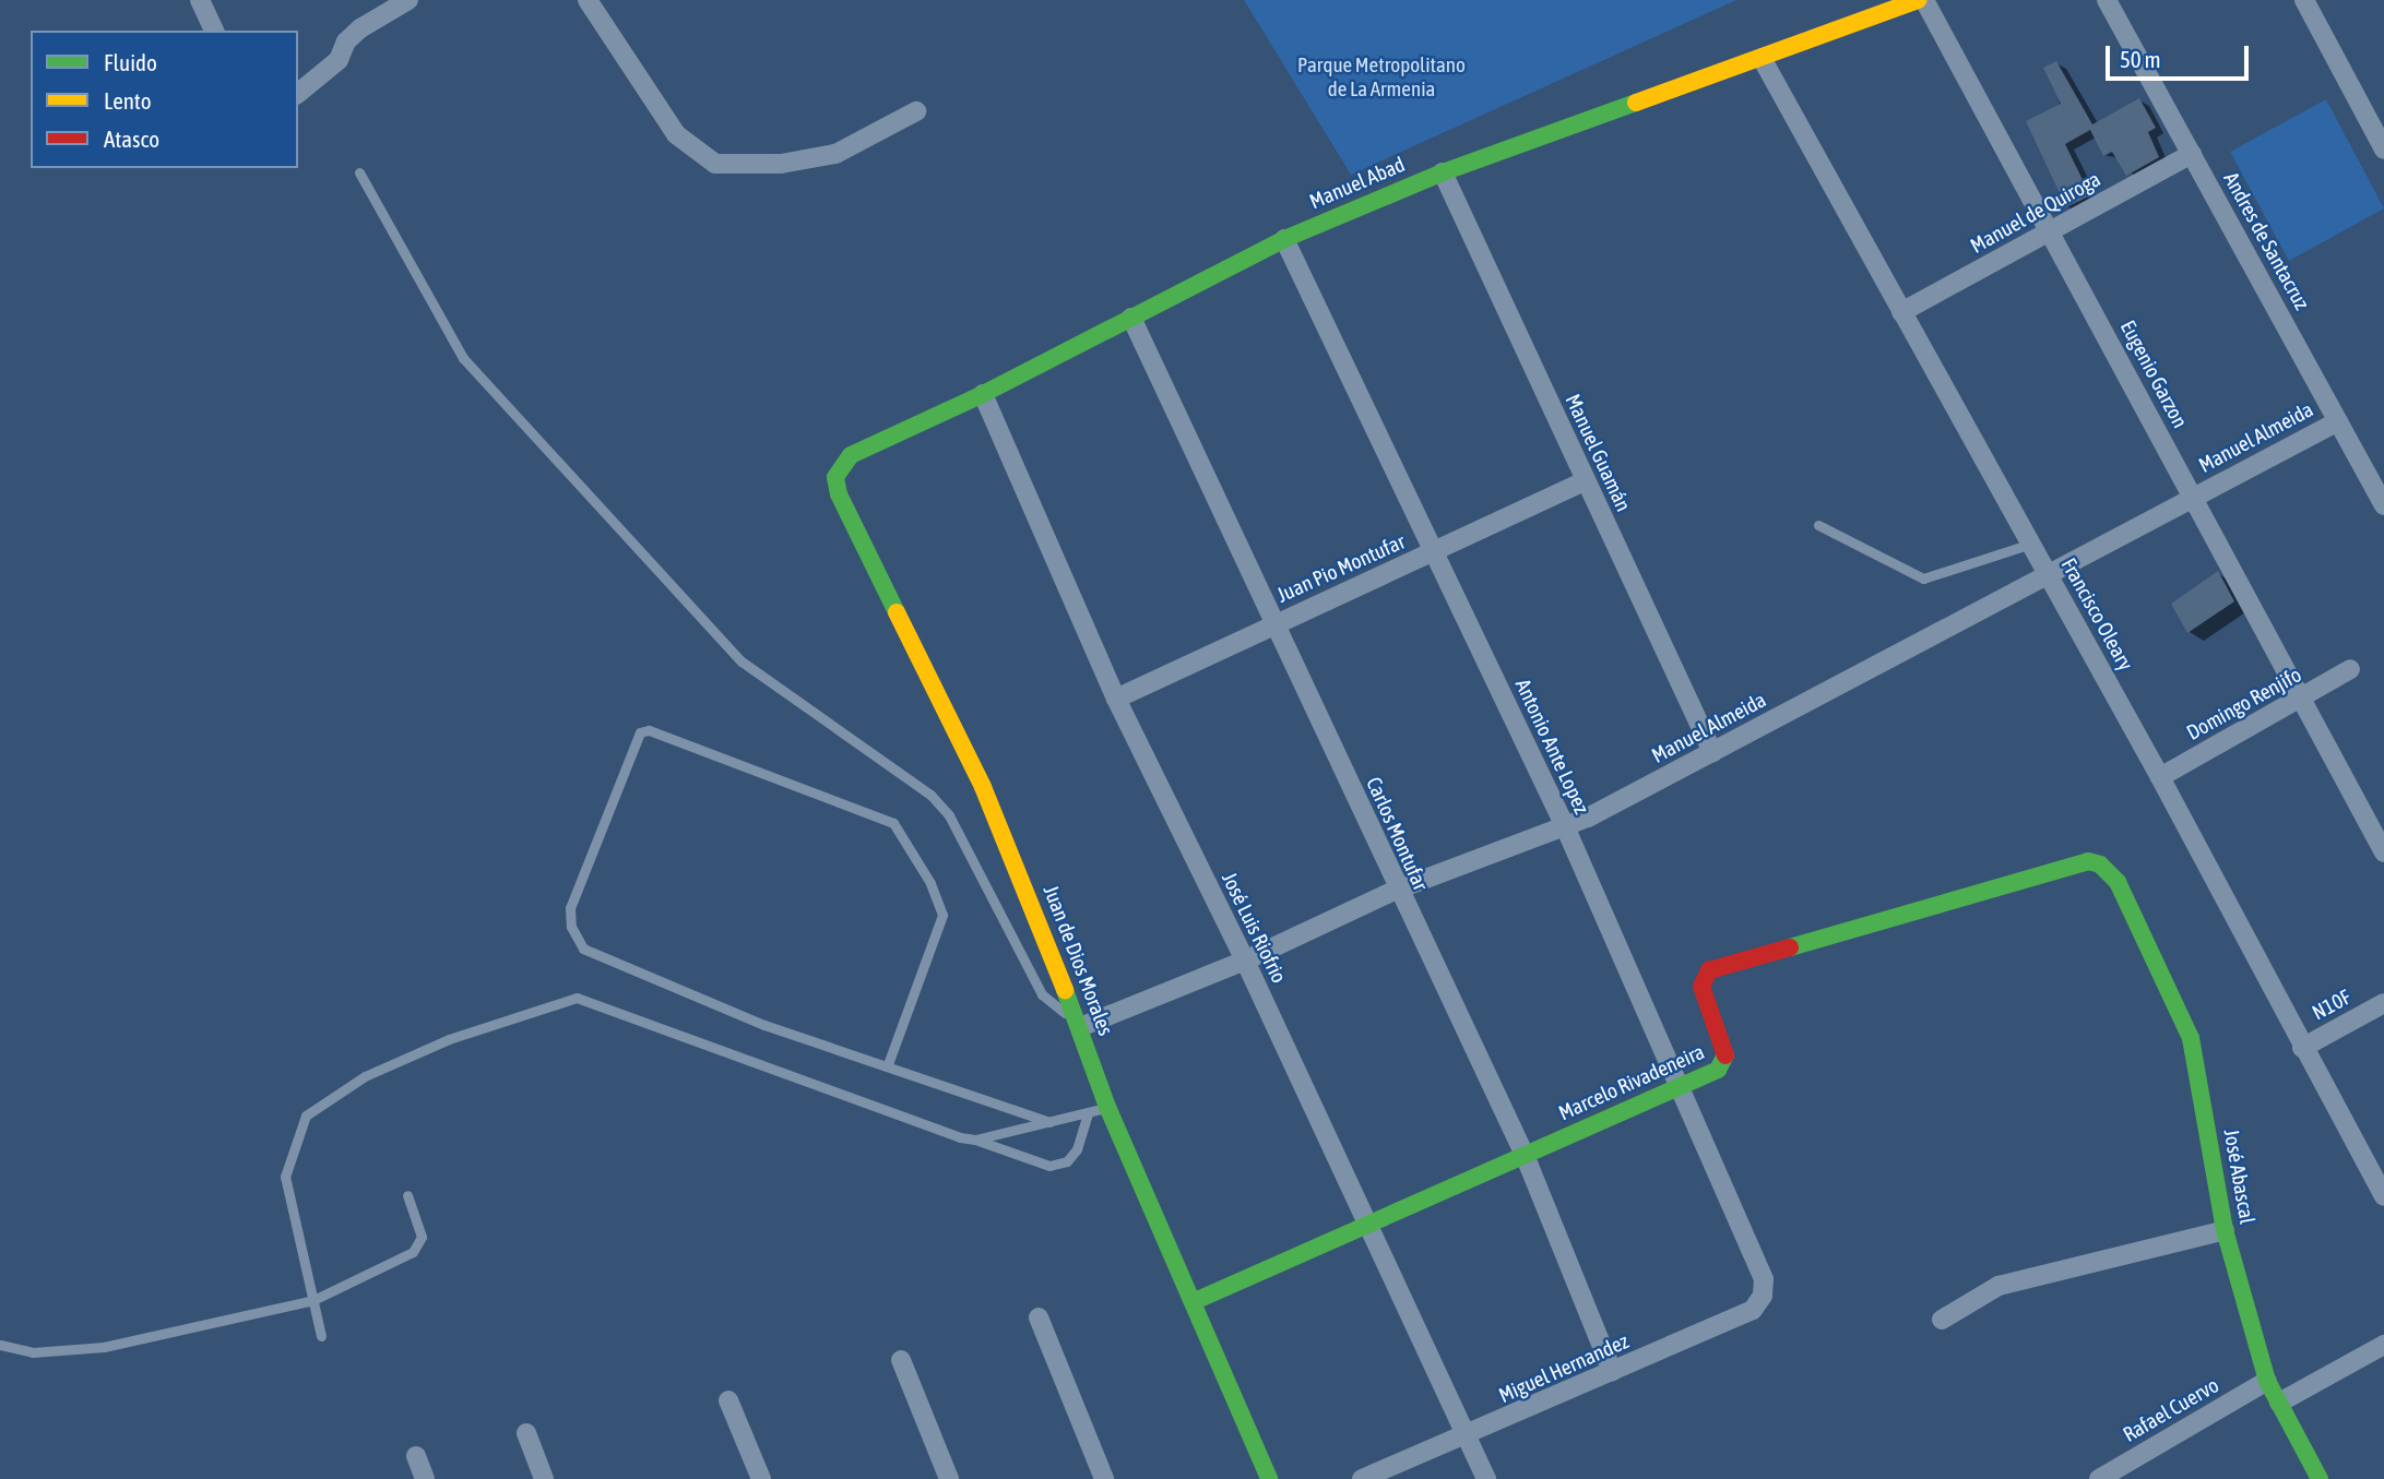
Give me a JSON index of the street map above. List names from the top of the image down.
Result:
{
  "streets": {
    "street": [
      "Manuel Abad",
      "Manuel de Quiroga",
      "Andres de Santacruz",
      "Eugenio Garzon",
      "Manuel Almeida",
      "Manuel Guamán",
      "Juan Pio Montufar",
      "Francisco Oleary",
      "Domingo Renjifo",
      "Antonio Ante Lopez",
      "Carlos Montufar",
      "José Luis Riofrio",
      "Juan de Dios Morales",
      "N10F",
      "Marcelo Rivadeneira",
      "José Abascal",
      "Miguel Hernandez",
      "Rafael Cuervo"
    ]
  },
  "crossings": [
    ["Manuel Abad", "Manuel Guamán"],
    ["Manuel Abad", "Francisco Oleary"],
    ["Manuel Abad", "Antonio Ante Lopez"],
    ["Manuel Abad", "Carlos Montufar"],
    ["Manuel Abad", "José Luis Riofrio"],
    ["Manuel Abad", "Juan de Dios Morales"],
    ["Manuel de Quiroga", "Andres de Santacruz"],
    ["Manuel de Quiroga", "Eugenio Garzon"],
    ["Manuel de Quiroga", "Francisco Oleary"],
    ["Andres de Santacruz", "Manuel Almeida"],
    ["Eugenio Garzon", "Manuel Almeida"],
    ["Eugenio Garzon", "Domingo Renjifo"],
    ["Manuel Almeida", "Manuel Guamán"],
    ["Manuel Almeida", "Francisco Oleary"],
    ["Manuel Almeida", "Antonio Ante Lopez"],
    ["Manuel Almeida", "Carlos Montufar"],
    ["Manuel Almeida", "José Luis Riofrio"],
    ["Manuel Almeida", "Juan de Dios Morales"],
    ["Manuel Guamán", "Juan Pio Montufar"],
    ["Juan Pio Montufar", "Antonio Ante Lopez"],
    ["Juan Pio Montufar", "Carlos Montufar"],
    ["Juan Pio Montufar", "José Luis Riofrio"],
    ["Francisco Oleary", "Domingo Renjifo"],
    ["Francisco Oleary", "N10F"],
    ["Antonio Ante Lopez", "Marcelo Rivadeneira"],
    ["Antonio Ante Lopez", "Miguel Hernandez"],
    ["Carlos Montufar", "Marcelo Rivadeneira"],
    ["Carlos Montufar", "Miguel Hernandez"],
    ["José Luis Riofrio", "Marcelo Rivadeneira"],
    ["José Luis Riofrio", "Miguel Hernandez"],
    ["Juan de Dios Morales", "Marcelo Rivadeneira"],
    ["Marcelo Rivadeneira", "José Abascal"],
    ["José Abascal", "Rafael Cuervo"]
  ],
  "parks": ["Parque Metropolitano de La Armenia"],
  "legend": ["Fluido", "Lento", "Atasco"],
  "scale_bar": "50 m"
}
